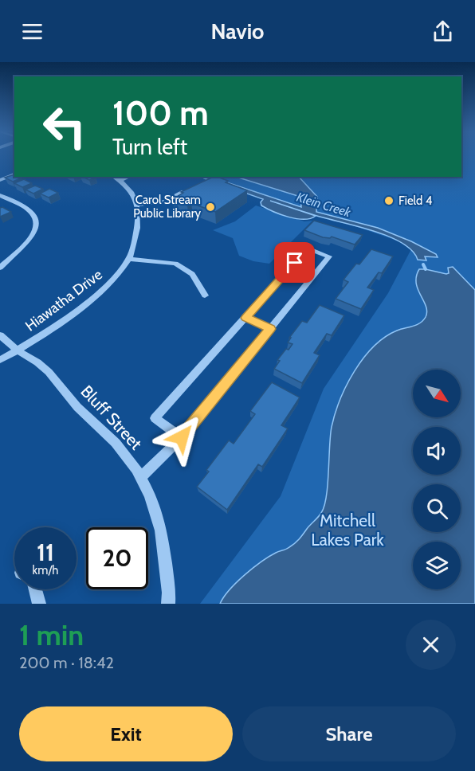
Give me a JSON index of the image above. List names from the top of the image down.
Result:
{
  "streets": {
    "street": ["Hiawatha Drive", "Bluff Street"]
  },
  "crossings": [
    ["Hiawatha Drive", "Bluff Street"]
  ],
  "water": ["Klein Creek"],
  "parks": ["Mitchell Lakes Park"],
  "places": ["Field 4", "Carol Stream Public Library"],
  "north": "bottom right",
  "page": {
    "header": "Navio",
    "turn": ["100 m", "Turn left"],
    "speed": "11 km/h",
    "limit": "20",
    "heading": ["1 min", "200 m · 18:42"],
    "buttons": ["Exit", "Share"]
  }
}
